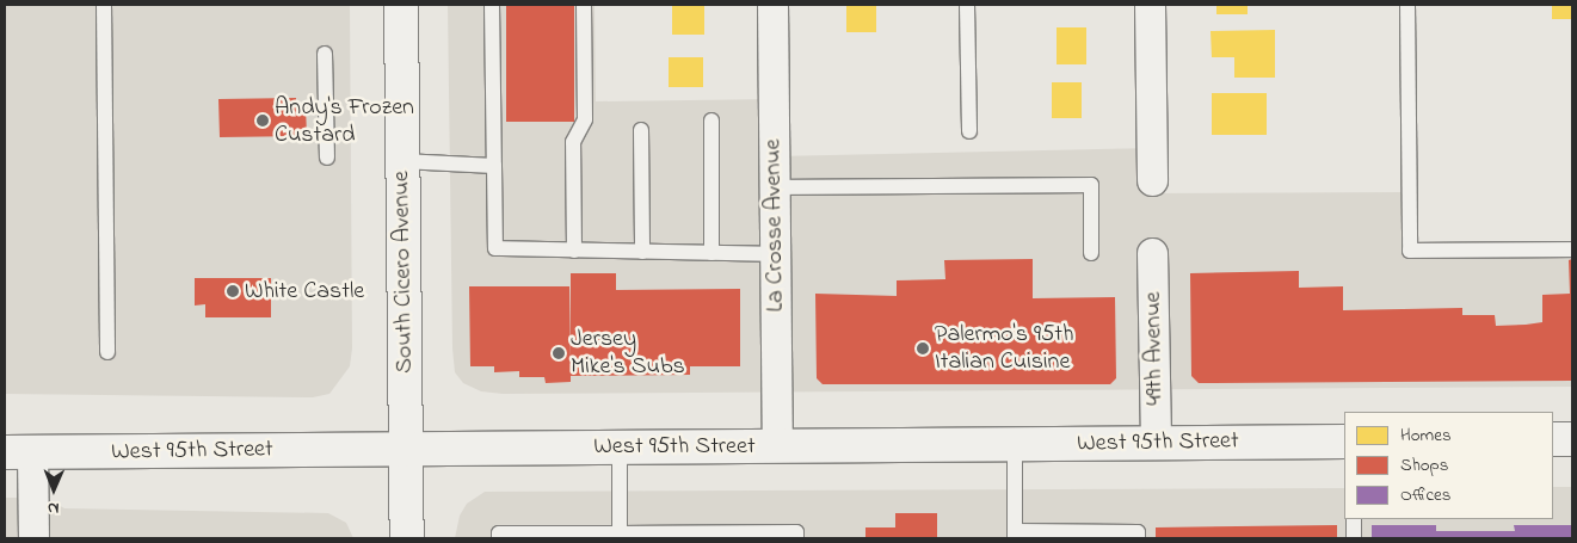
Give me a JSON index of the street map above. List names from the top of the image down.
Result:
{
  "streets": {
    "main road": ["South Cicero Avenue", "West 95th Street"],
    "street": ["La Crosse Avenue", "49th Avenue"]
  },
  "crossings": [
    ["La Crosse Avenue", "West 95th Street"],
    ["South Cicero Avenue", "West 95th Street"],
    ["49th Avenue", "West 95th Street"]
  ],
  "places": [
    "Andy's Frozen Custard",
    "White Castle",
    "Palermo's 95th Italian Cuisine",
    "Jersey Mike's Subs"
  ],
  "legend": ["Homes", "Shops", "Offices"],
  "north": "bottom"
}
